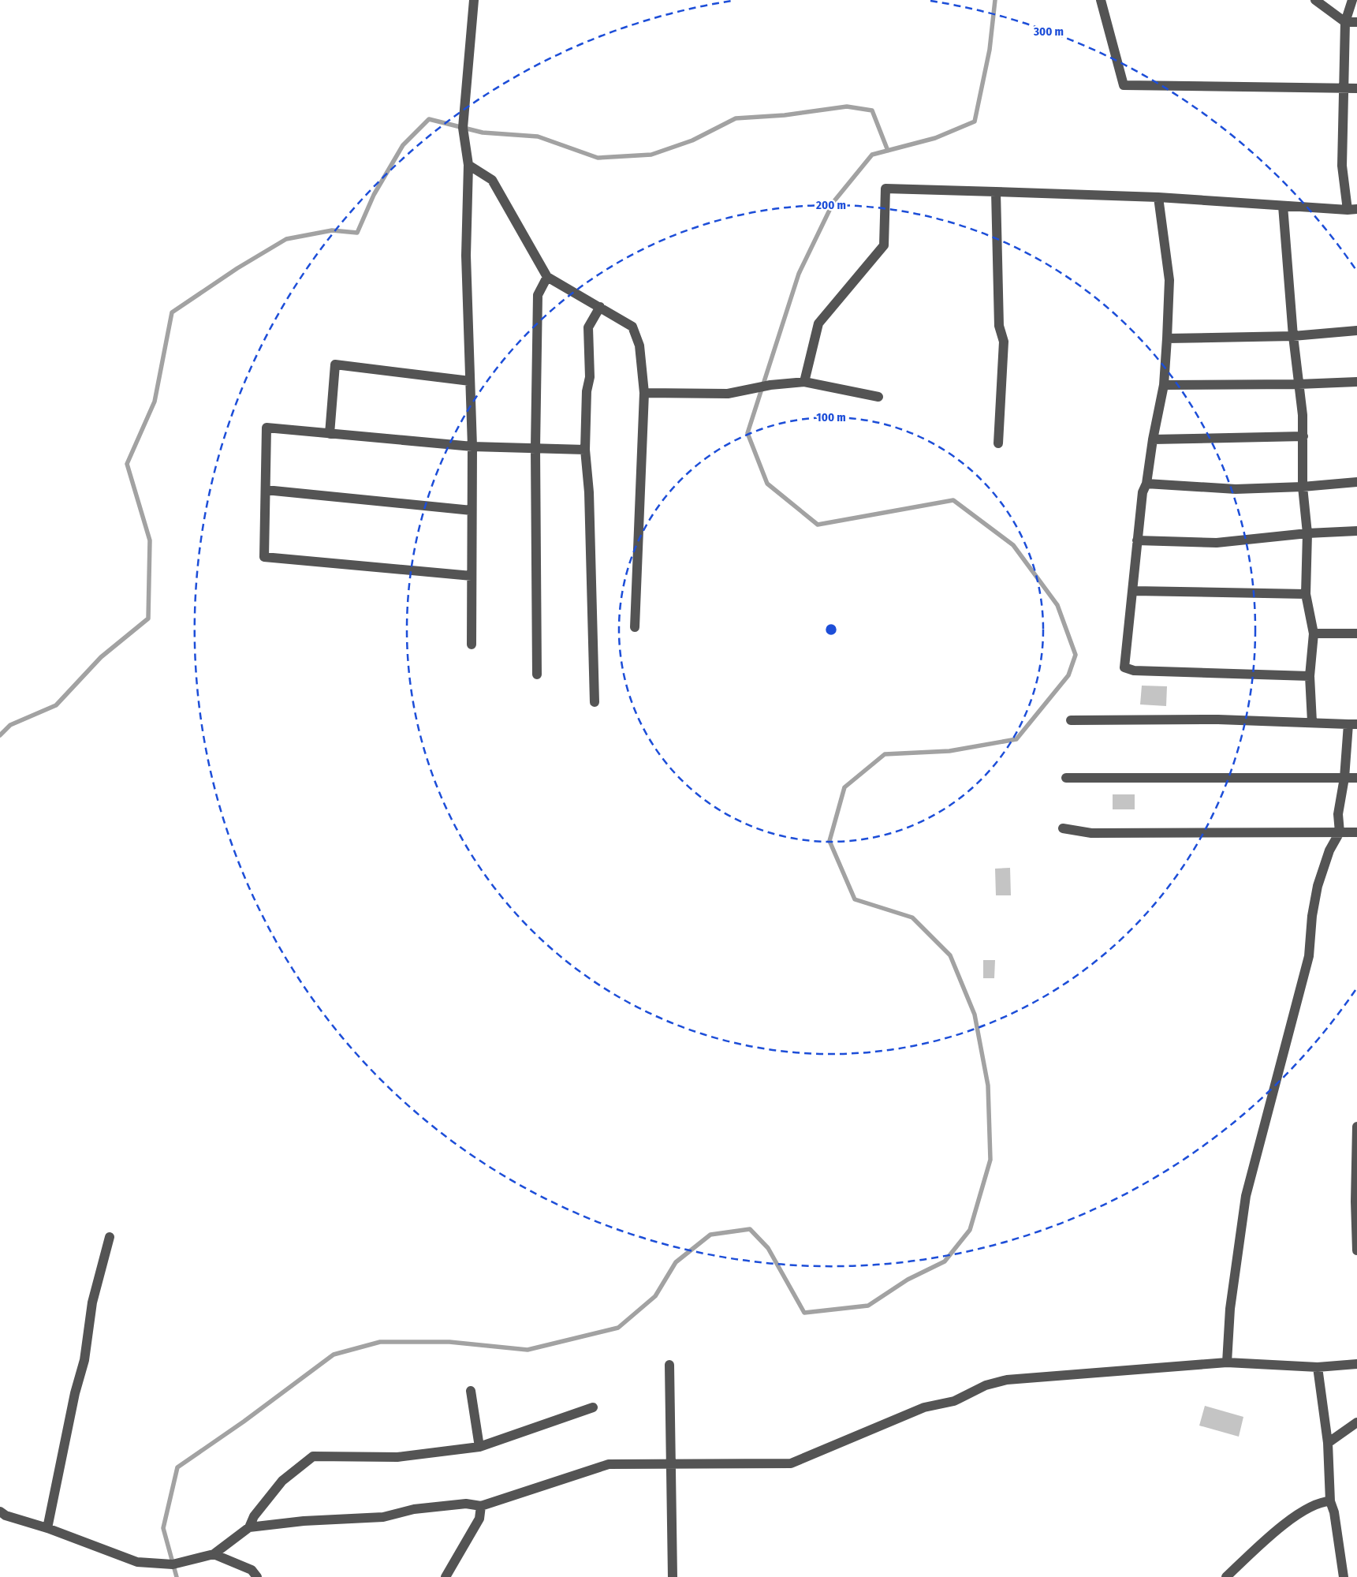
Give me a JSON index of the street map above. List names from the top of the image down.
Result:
{
  "rings": ["300 m", "200 m", "100 m"]
}
